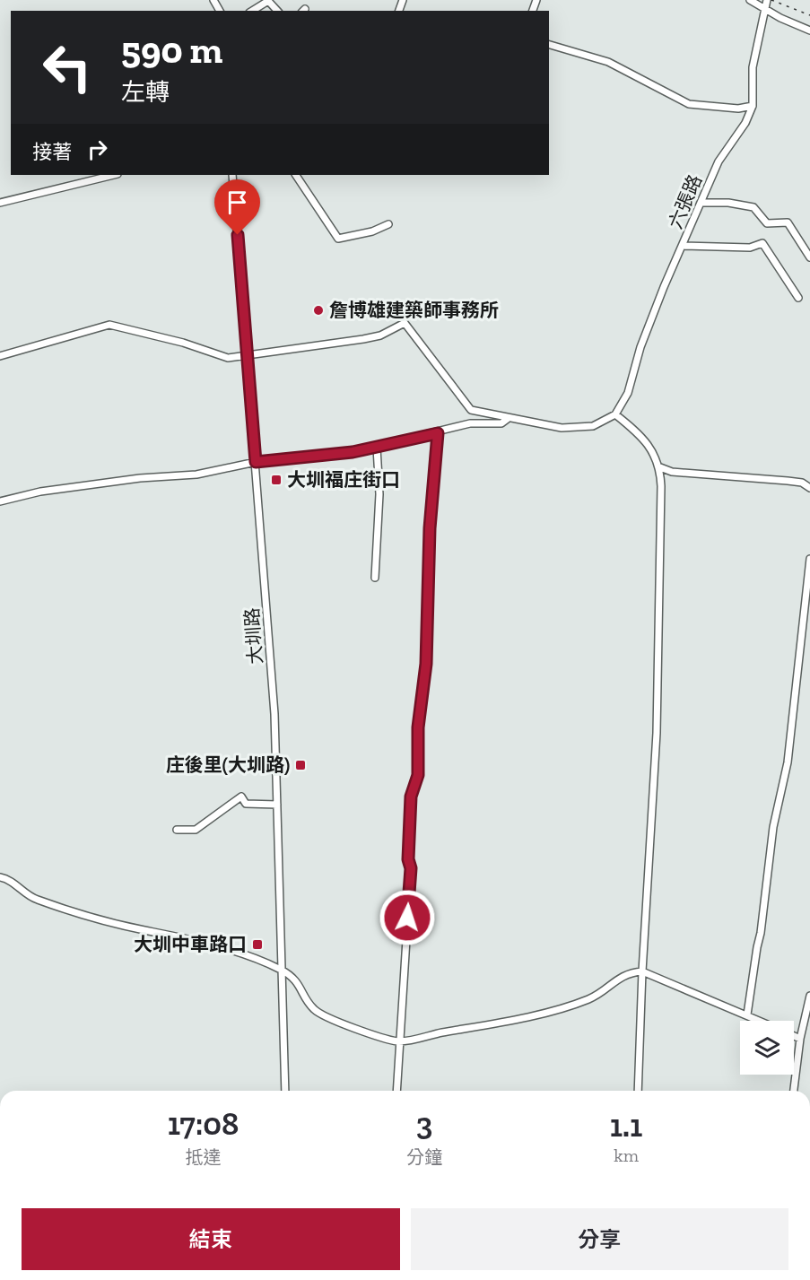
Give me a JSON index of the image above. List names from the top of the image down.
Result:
{
  "streets": {
    "street": ["六張路", "大圳路"]
  },
  "places": {
    "other": ["詹博雄建築師事務所"],
    "transit": ["大圳福庄街口", "庄後里(大圳路)", "大圳中車路口"]
  },
  "page": {
    "turn": ["590 m", "左轉"],
    "then": "接著",
    "eta": [
      "17:08",
      "抵達",
      "3",
      "分鐘",
      "1.1",
      "km"
    ],
    "buttons": ["結束", "分享"]
  }
}
